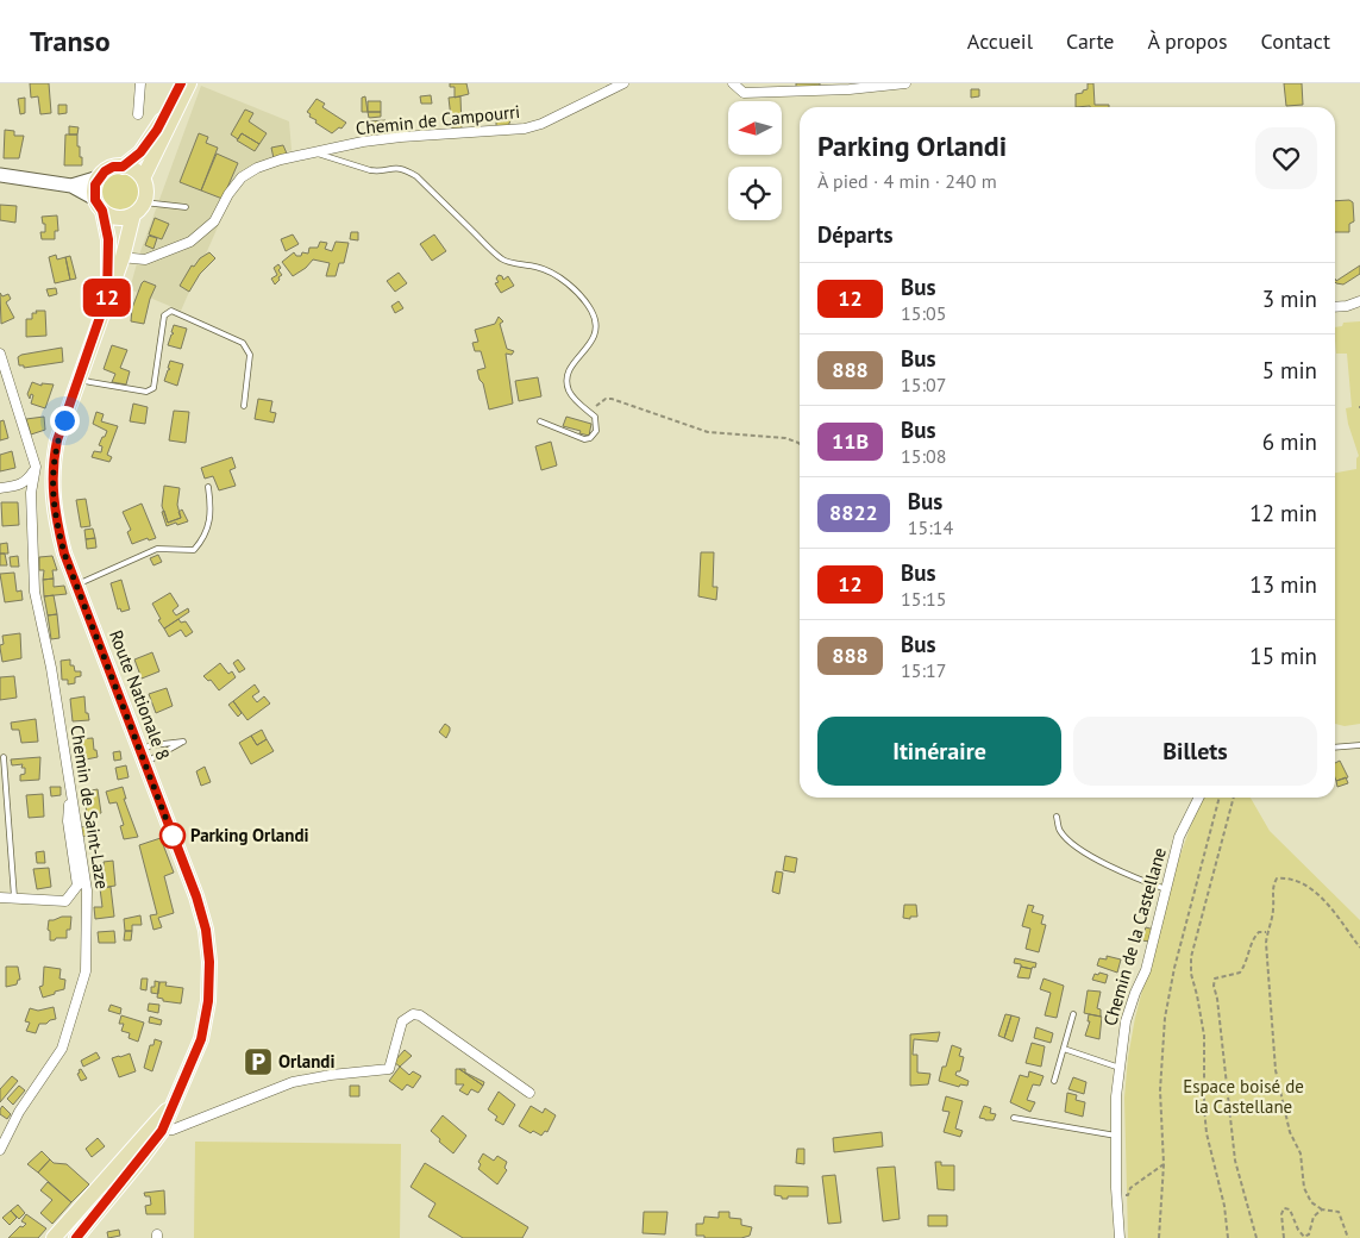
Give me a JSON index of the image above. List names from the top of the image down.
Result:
{
  "streets": {
    "main road": ["Route Nationale 8"],
    "street": ["Chemin de Campourri", "Chemin de Saint-Laze", "Chemin de la Castellane"]
  },
  "crossings": [
    ["Chemin de Campourri", "Route Nationale 8"]
  ],
  "parks": ["Espace boisé de la Castellane"],
  "places": {
    "other": ["Parking Orlandi"],
    "parking": ["Orlandi"]
  },
  "lines": ["bus line 12"],
  "north": "left",
  "page": {
    "header": "Transo",
    "nav": [
      "Accueil",
      "Carte",
      "À propos",
      "Contact"
    ],
    "on_map": "12",
    "heading": [
      ["Parking Orlandi", "À pied · 4 min · 240 m"],
      "Départs"
    ],
    "list": [
      {
        "mark": "12",
        "name": "Bus",
        "note": "15:05",
        "value": "3 min"
      },
      {
        "mark": "888",
        "name": "Bus",
        "note": "15:07",
        "value": "5 min"
      },
      {
        "mark": "11B",
        "name": "Bus",
        "note": "15:08",
        "value": "6 min"
      },
      {
        "mark": "8822",
        "name": "Bus",
        "note": "15:14",
        "value": "12 min"
      },
      {
        "mark": "12",
        "name": "Bus",
        "note": "15:15",
        "value": "13 min"
      },
      {
        "mark": "888",
        "name": "Bus",
        "note": "15:17",
        "value": "15 min"
      }
    ],
    "buttons": ["Itinéraire", "Billets"]
  }
}
